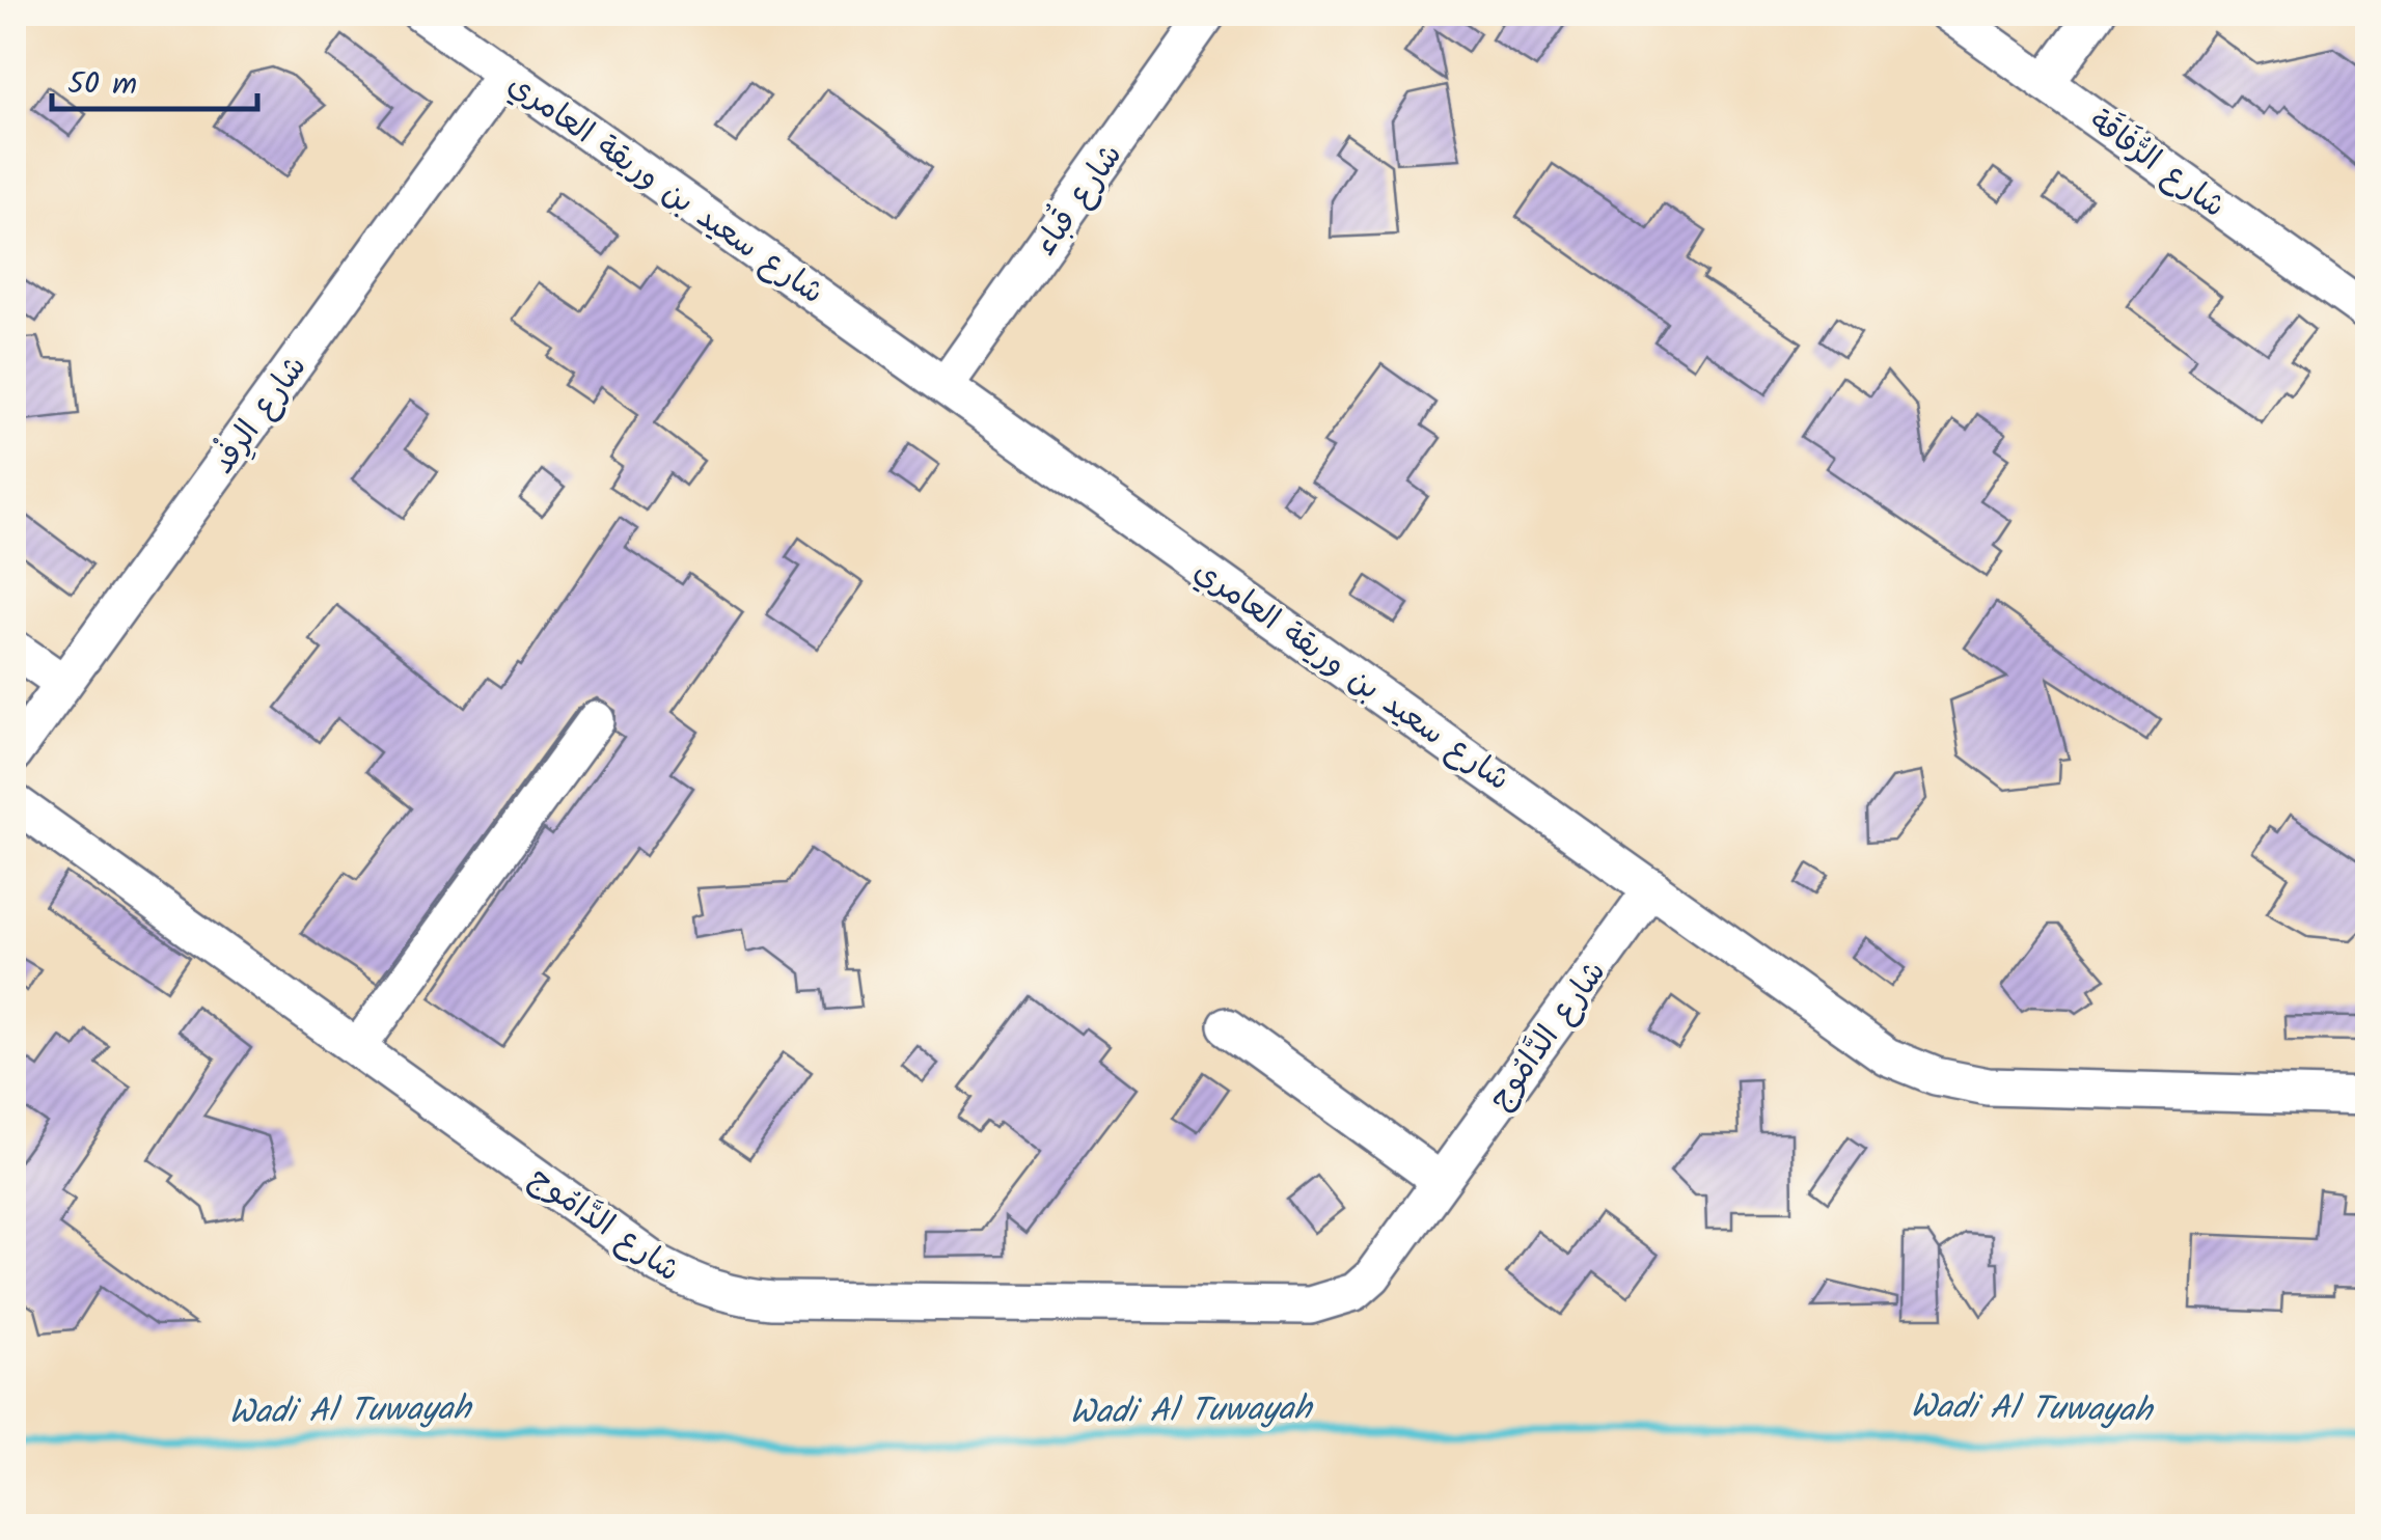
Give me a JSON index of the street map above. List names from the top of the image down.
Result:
{
  "streets": {
    "street": [
      "شارع الرُّفَاقَة",
      "شارع سعيد بن وريقة العامري",
      "شارع قُباء",
      "شارع الرِفْد",
      "شارع الدَّامُوج"
    ]
  },
  "crossings": [
    ["شارع سعيد بن وريقة العامري", "شارع قُباء"],
    ["شارع سعيد بن وريقة العامري", "شارع الرِفْد"],
    ["شارع سعيد بن وريقة العامري", "شارع الدَّامُوج"]
  ],
  "water": ["Wadi Al Tuwayah"],
  "scale_bar": "50 m"
}
